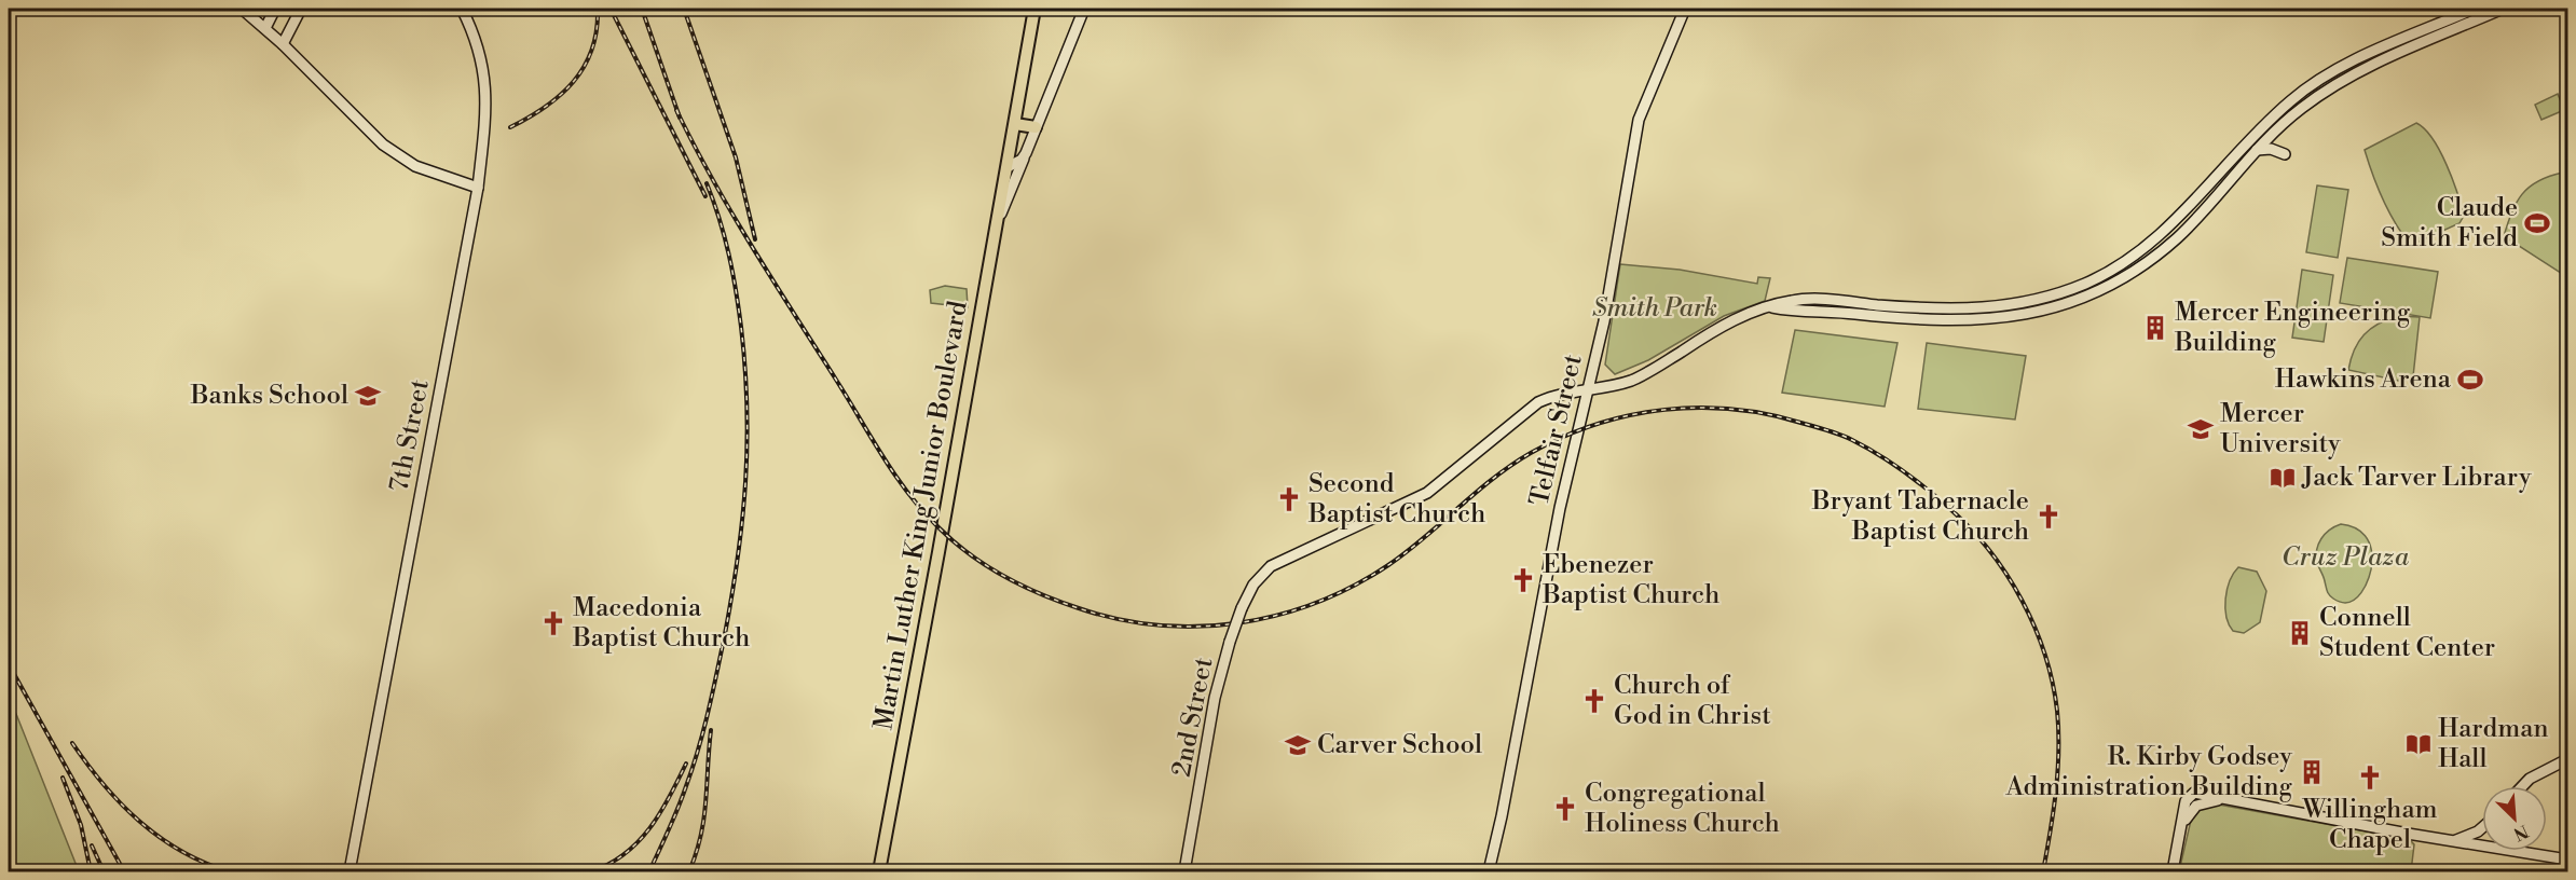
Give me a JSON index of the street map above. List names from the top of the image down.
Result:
{
  "streets": {
    "main road": ["Martin Luther King Junior Boulevard"],
    "street": ["Telfair Street", "7th Street", "2nd Street"]
  },
  "crossings": [
    ["Telfair Street", "2nd Street"]
  ],
  "parks": ["Smith Park", "Cruz Plaza"],
  "places": {
    "sports": ["Claude Smith Field", "Hawkins Arena"],
    "building": ["Mercer Engineering Building", "Connell Student Center", "R. Kirby Godsey Administration Building"],
    "school or university": ["Banks School", "Mercer University", "Carver School"],
    "library": ["Jack Tarver Library", "Hardman Hall"],
    "church": [
      "Second Baptist Church",
      "Bryant Tabernacle Baptist Church",
      "Ebenezer Baptist Church",
      "Macedonia Baptist Church",
      "Church of God in Christ",
      "Willingham Chapel",
      "Congregational Holiness Church"
    ]
  },
  "north": "bottom right"
}
